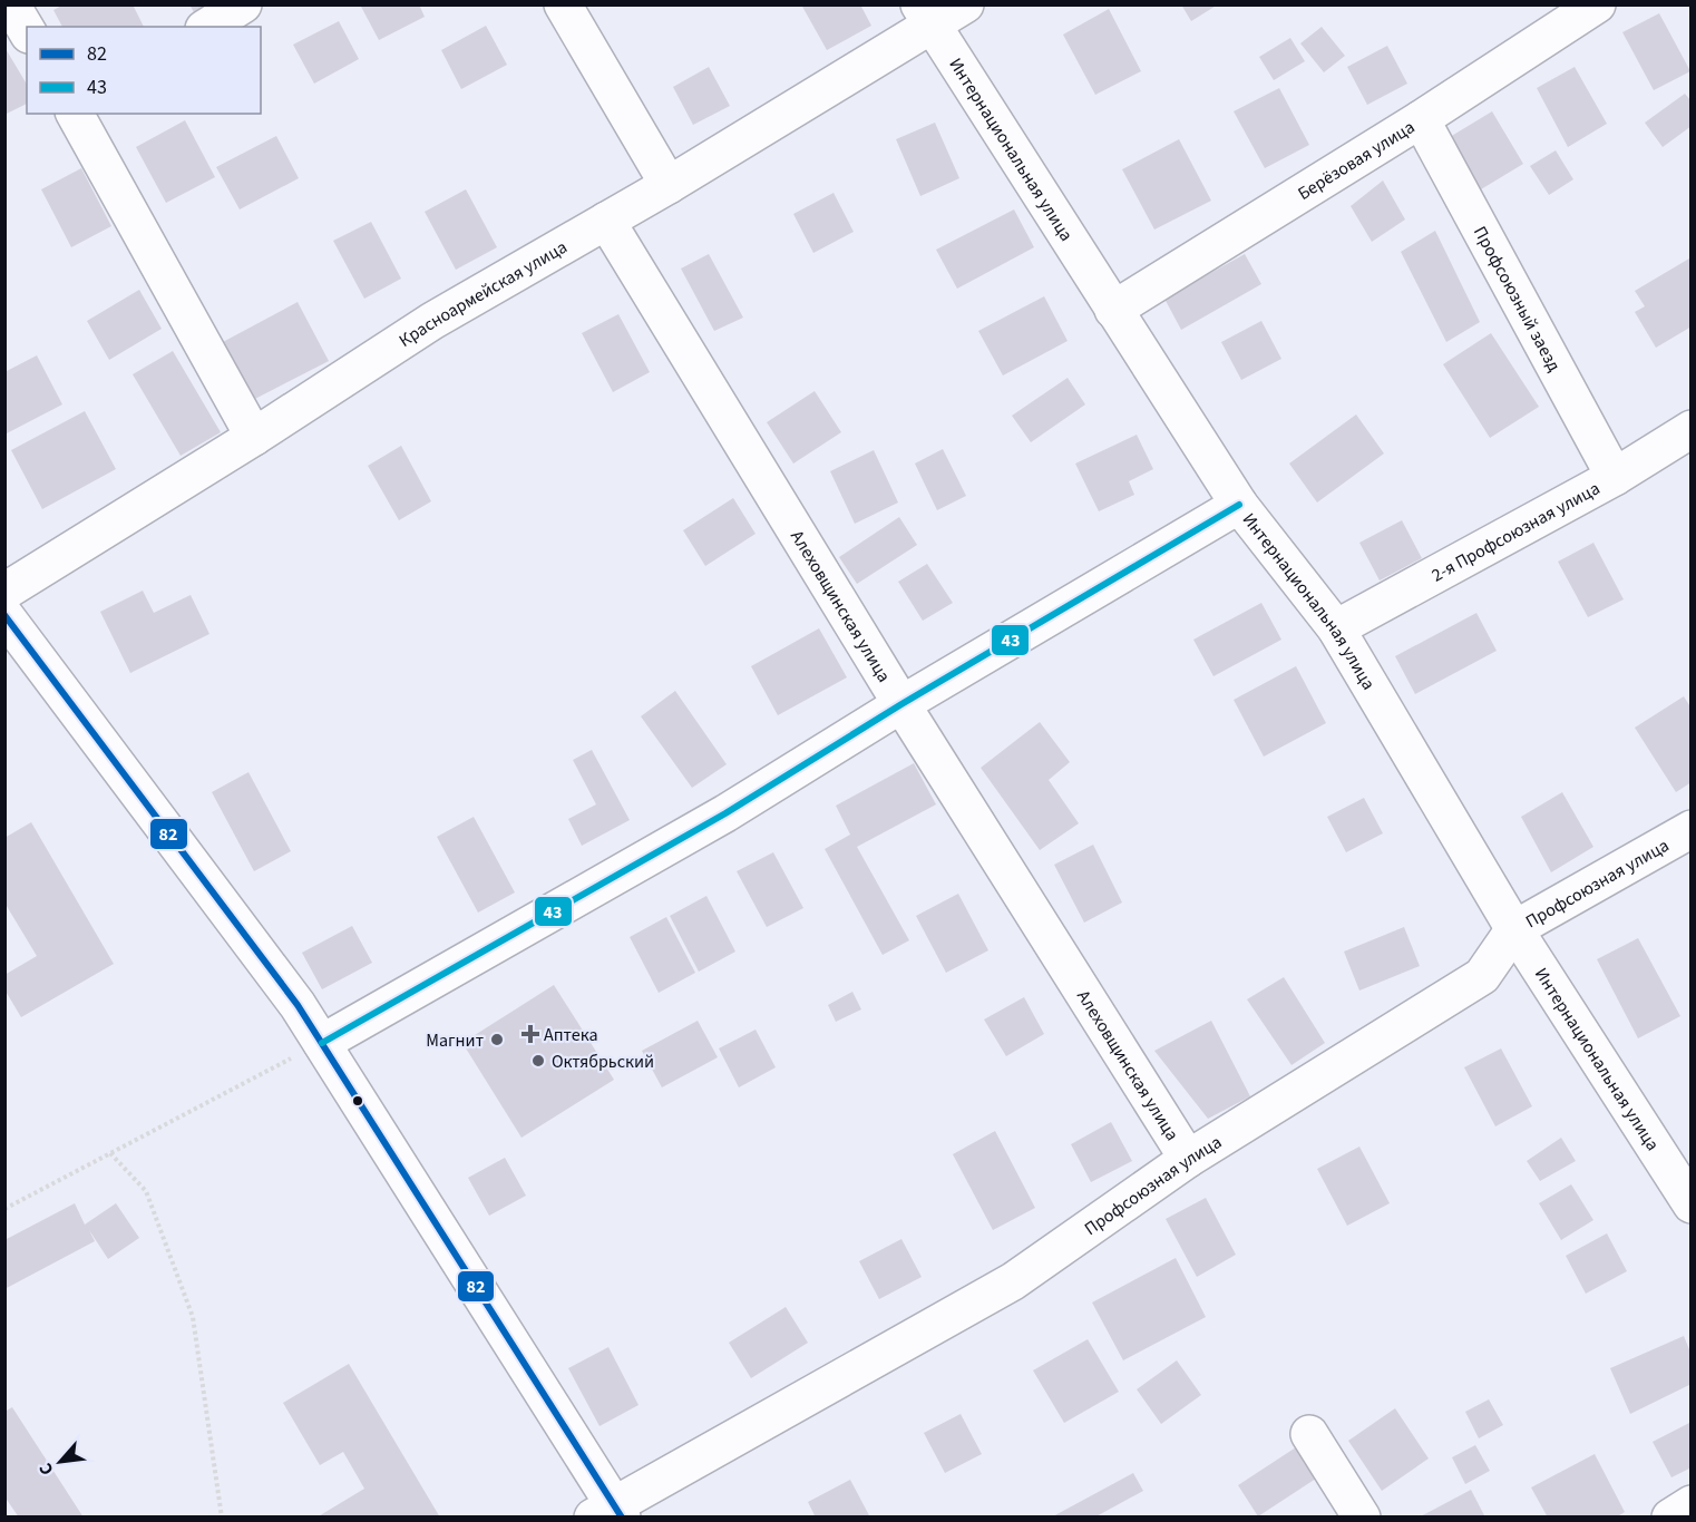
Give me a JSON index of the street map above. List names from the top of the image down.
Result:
{
  "streets": {
    "street": [
      "Интернациональная улица",
      "Берёзовая улица",
      "Красноармейская улица",
      "Профсоюзный заезд",
      "2-я Профсоюзная улица",
      "Алеховщинская улица",
      "Профсоюзная улица"
    ]
  },
  "crossings": [
    ["Интернациональная улица", "Берёзовая улица"],
    ["Интернациональная улица", "Красноармейская улица"],
    ["Интернациональная улица", "2-я Профсоюзная улица"],
    ["Интернациональная улица", "Профсоюзная улица"],
    ["Берёзовая улица", "Профсоюзный заезд"],
    ["Красноармейская улица", "Алеховщинская улица"],
    ["Профсоюзный заезд", "2-я Профсоюзная улица"],
    ["Алеховщинская улица", "Профсоюзная улица"]
  ],
  "places": {
    "health": ["Аптека"],
    "other": ["Магнит", "Октябрьский"]
  },
  "lines": ["transit line 43", "transit line 82"],
  "legend": ["82", "43"],
  "north": "bottom left"
}
